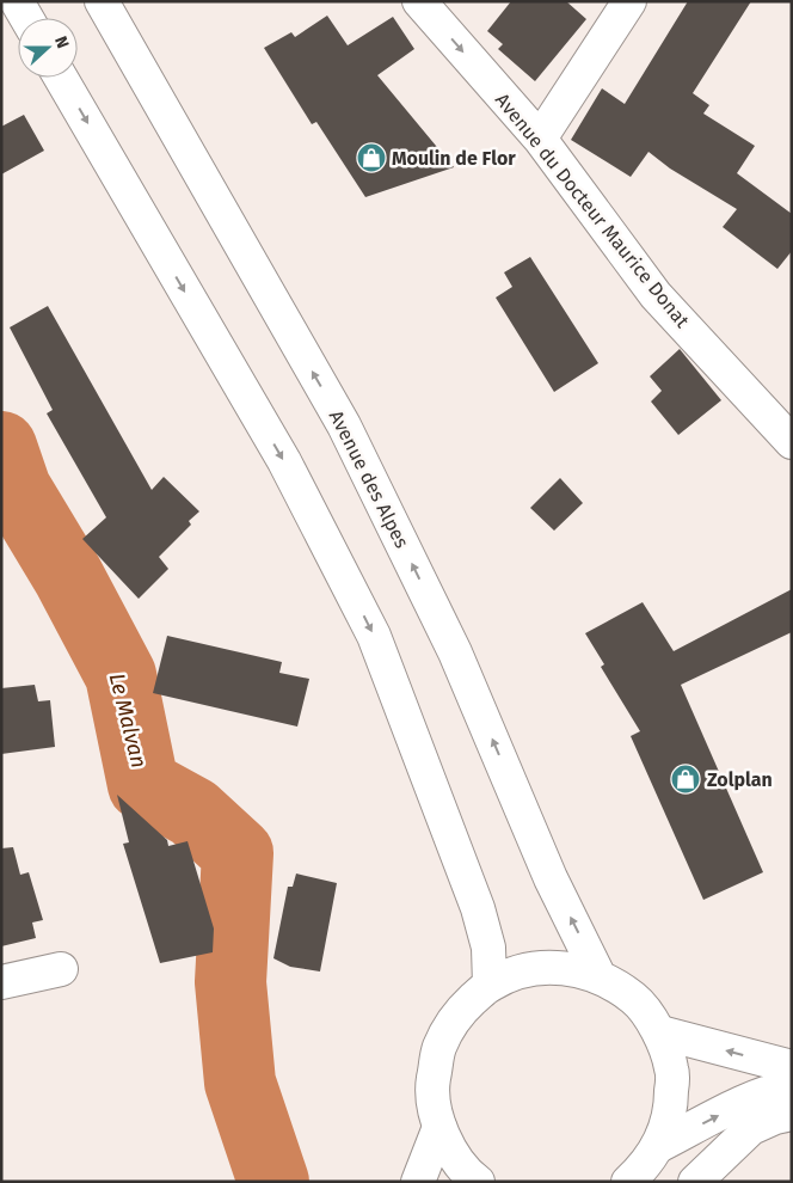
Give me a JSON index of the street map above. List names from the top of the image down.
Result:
{
  "streets": {
    "main road": ["Avenue du Docteur Maurice Donat", "Avenue des Alpes"]
  },
  "water": ["Le Malvan"],
  "places": {
    "shop": ["Moulin de Flor", "Zolplan"]
  },
  "north": "right"
}
